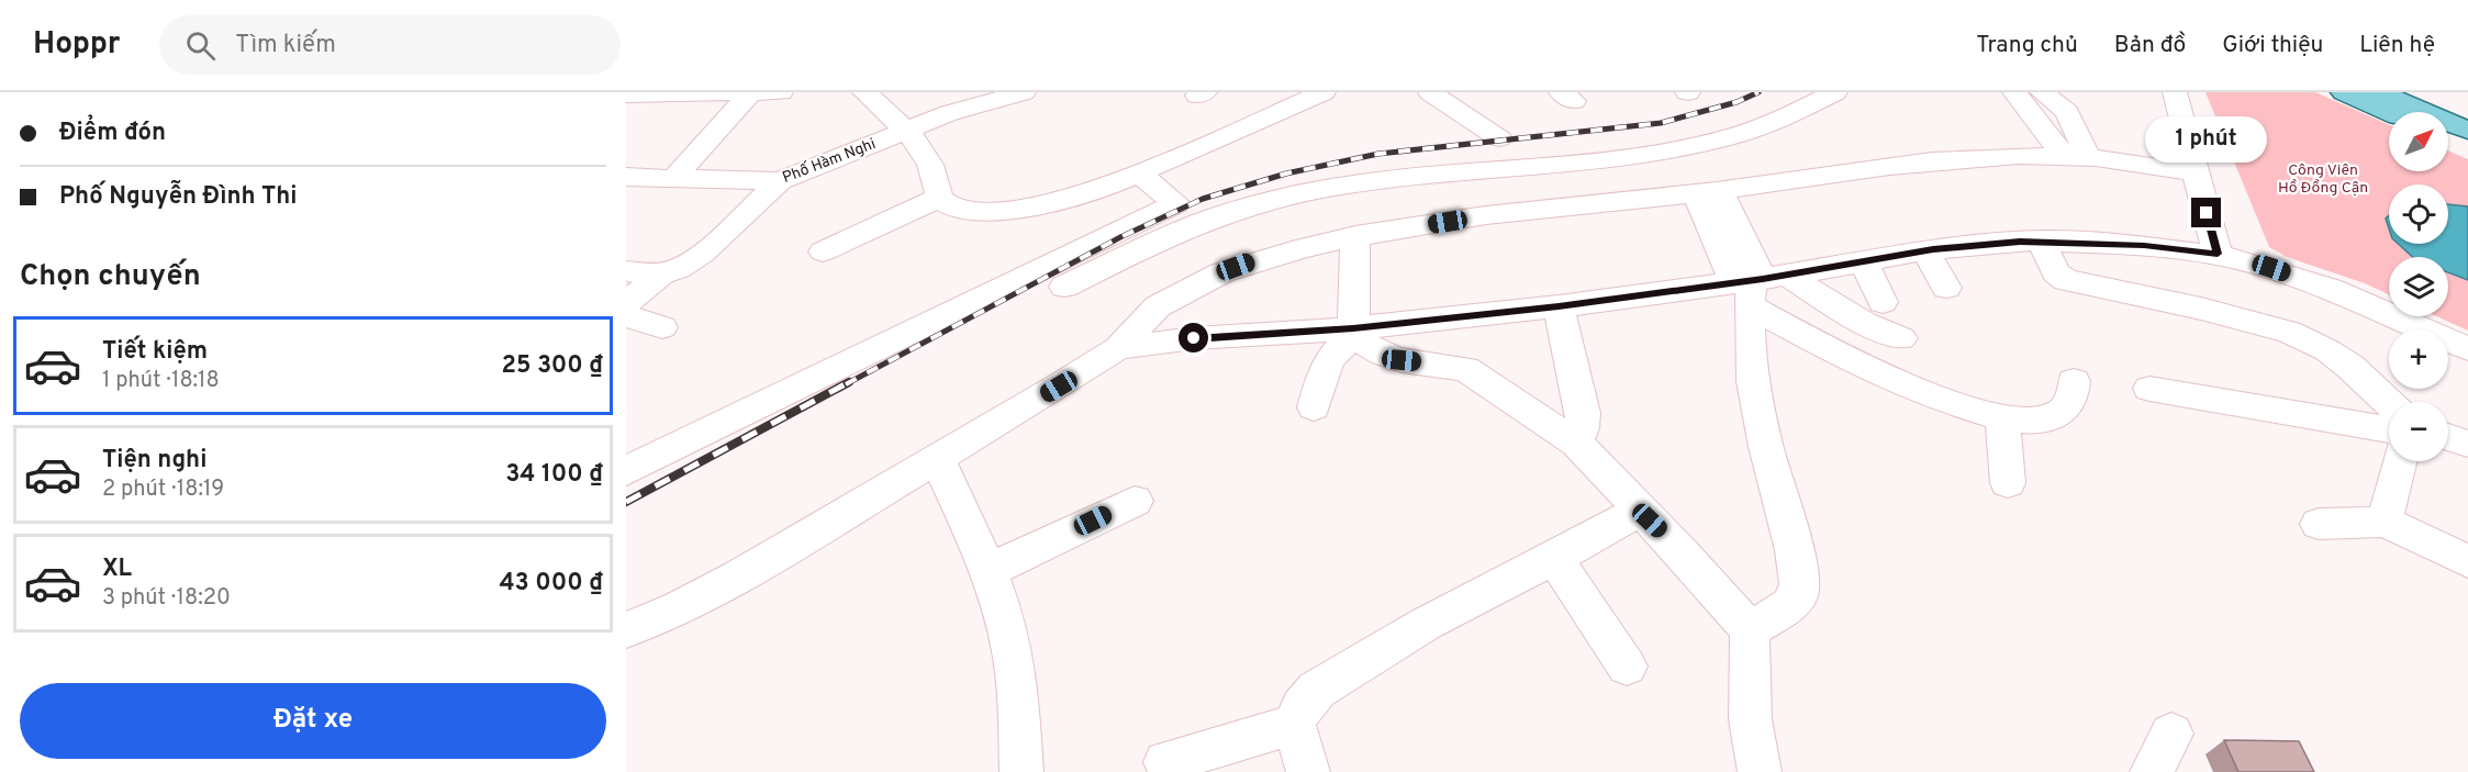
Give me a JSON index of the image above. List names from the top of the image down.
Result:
{
  "streets": {
    "street": ["Phố Hàm Nghi"]
  },
  "parks": ["Công Viên Hồ Đồng Cận"],
  "north": "top right",
  "page": {
    "header": "Hoppr",
    "search": "Tìm kiếm",
    "nav": [
      "Trang chủ",
      "Bản đồ",
      "Giới thiệu",
      "Liên hệ"
    ],
    "banner": ["Điểm đón", "Phố Nguyễn Đình Thi"],
    "map_buttons": ["+", "−"],
    "bubble": "1 phút",
    "heading": "Chọn chuyến",
    "list": [
      {
        "name": "Tiết kiệm",
        "note": "1 phút · 18:18",
        "value": "25 300 ₫"
      },
      {
        "name": "Tiện nghi",
        "note": "2 phút · 18:19",
        "value": "34 100 ₫"
      },
      {
        "name": "XL",
        "note": "3 phút · 18:20",
        "value": "43 000 ₫"
      }
    ],
    "buttons": "Đặt xe"
  }
}
